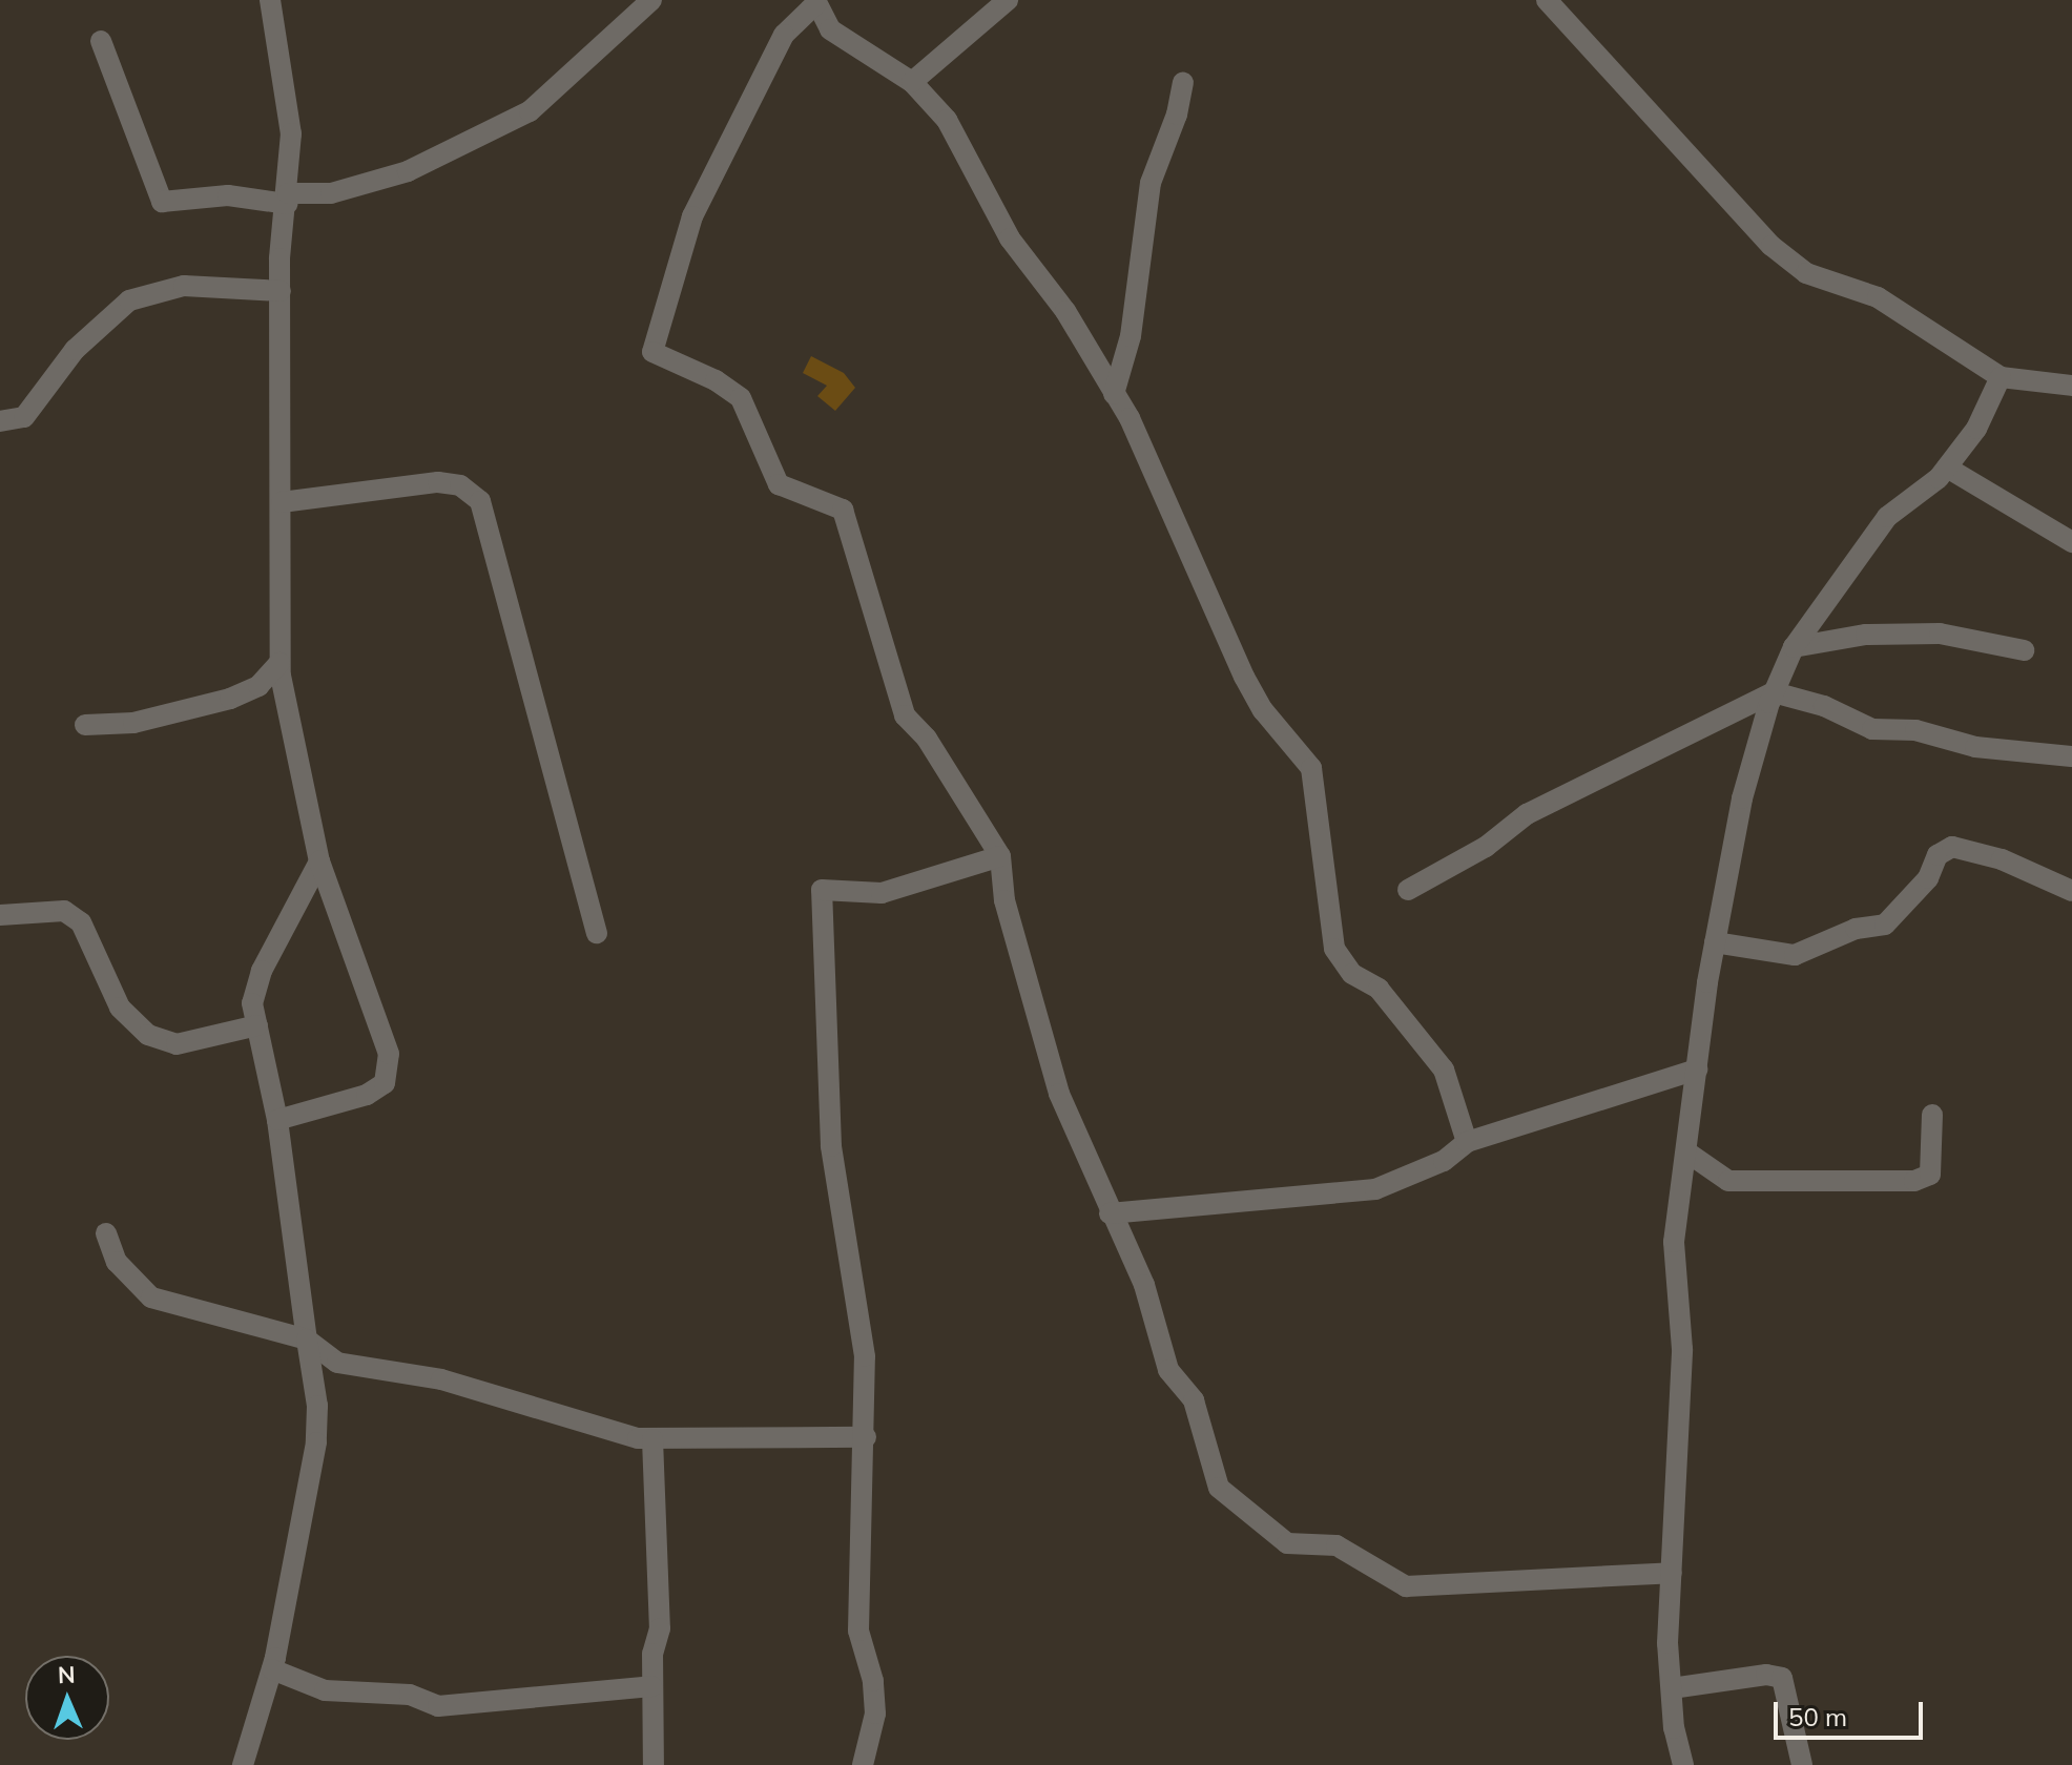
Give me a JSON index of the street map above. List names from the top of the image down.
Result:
{
  "scale_bar": "50 m",
  "north": "top"
}
